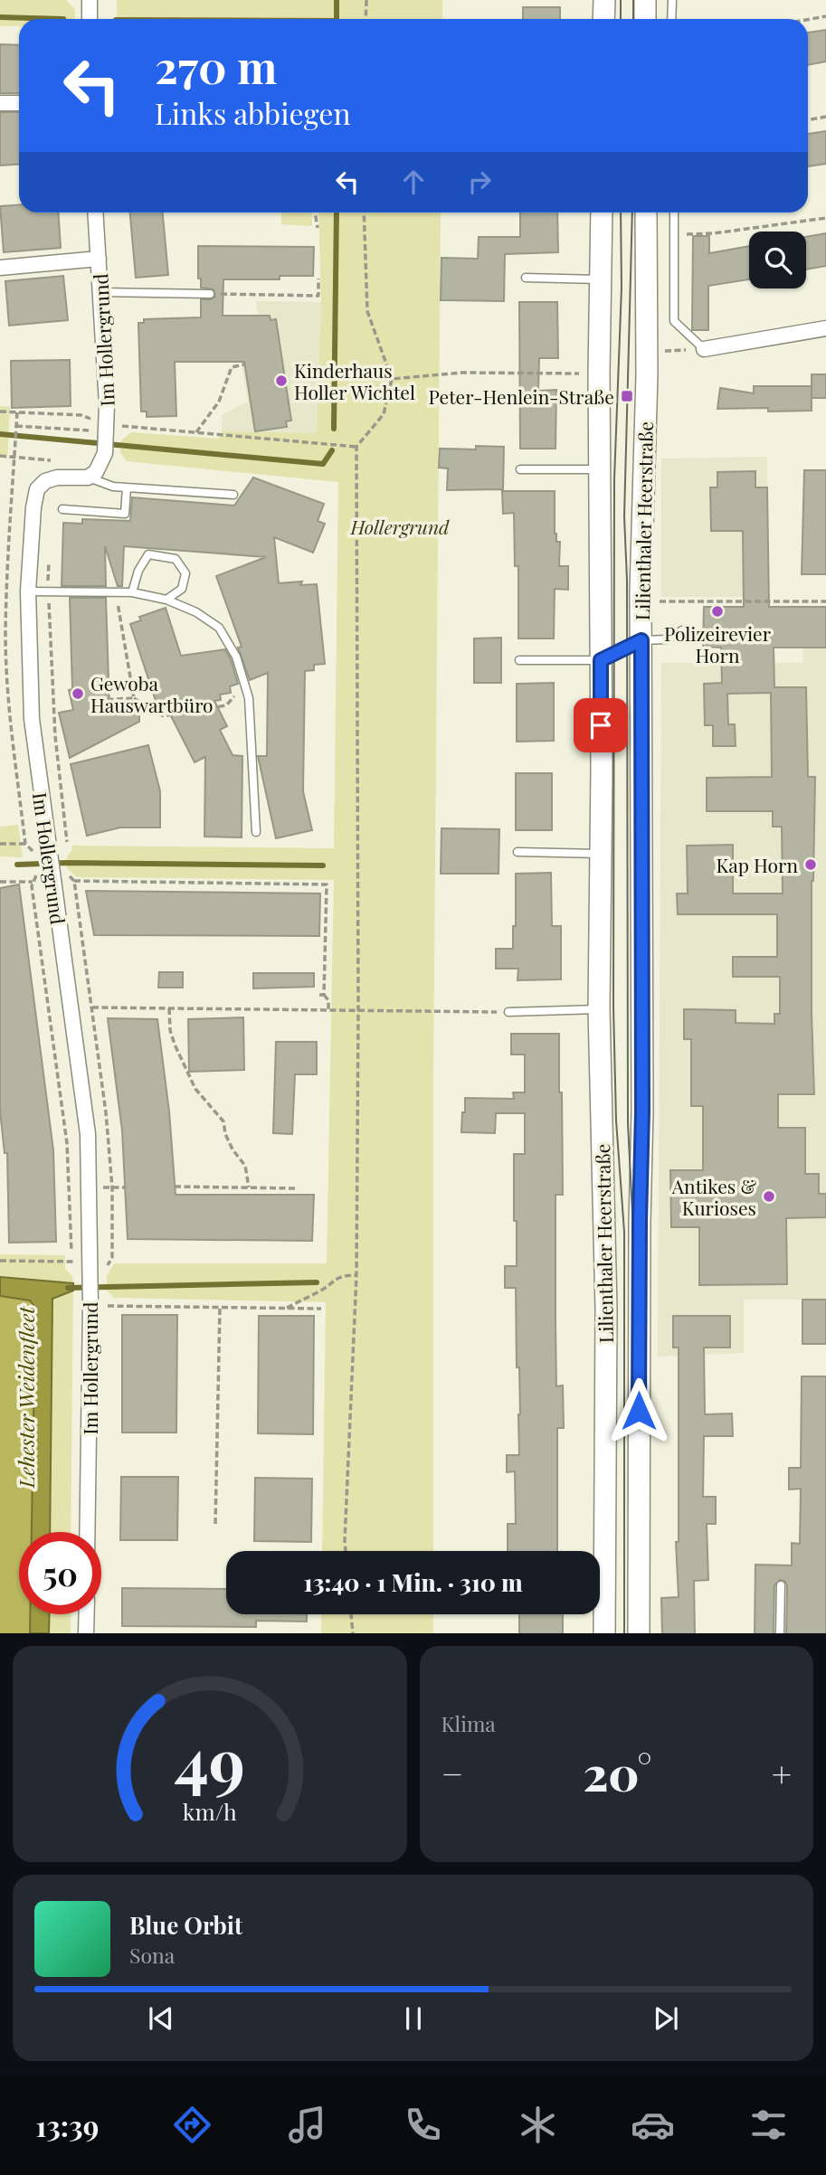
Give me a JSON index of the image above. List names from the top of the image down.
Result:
{
  "streets": {
    "main road": ["Lilienthaler Heerstraße"],
    "street": ["Im Hollergrund"]
  },
  "water": ["Lehester Weidenfleet"],
  "parks": ["Hollergrund"],
  "places": {
    "other": [
      "Kinderhaus Holler Wichtel",
      "Polizeirevier Horn",
      "Gewoba Hauswartbüro",
      "Kap Horn",
      "Antikes & Kurioses"
    ],
    "transit": ["Peter-Henlein-Straße"]
  },
  "page": {
    "turn": ["270 m", "Links abbiegen"],
    "limit": "50",
    "trip": "13:40 · 1 Min. · 310 m",
    "tile": "Klima",
    "heat": ["−", "20°", "+"],
    "song": ["Blue Orbit", "Sona"],
    "tabs": "13:39",
    "gauge": ["49", "km/h"]
  }
}
